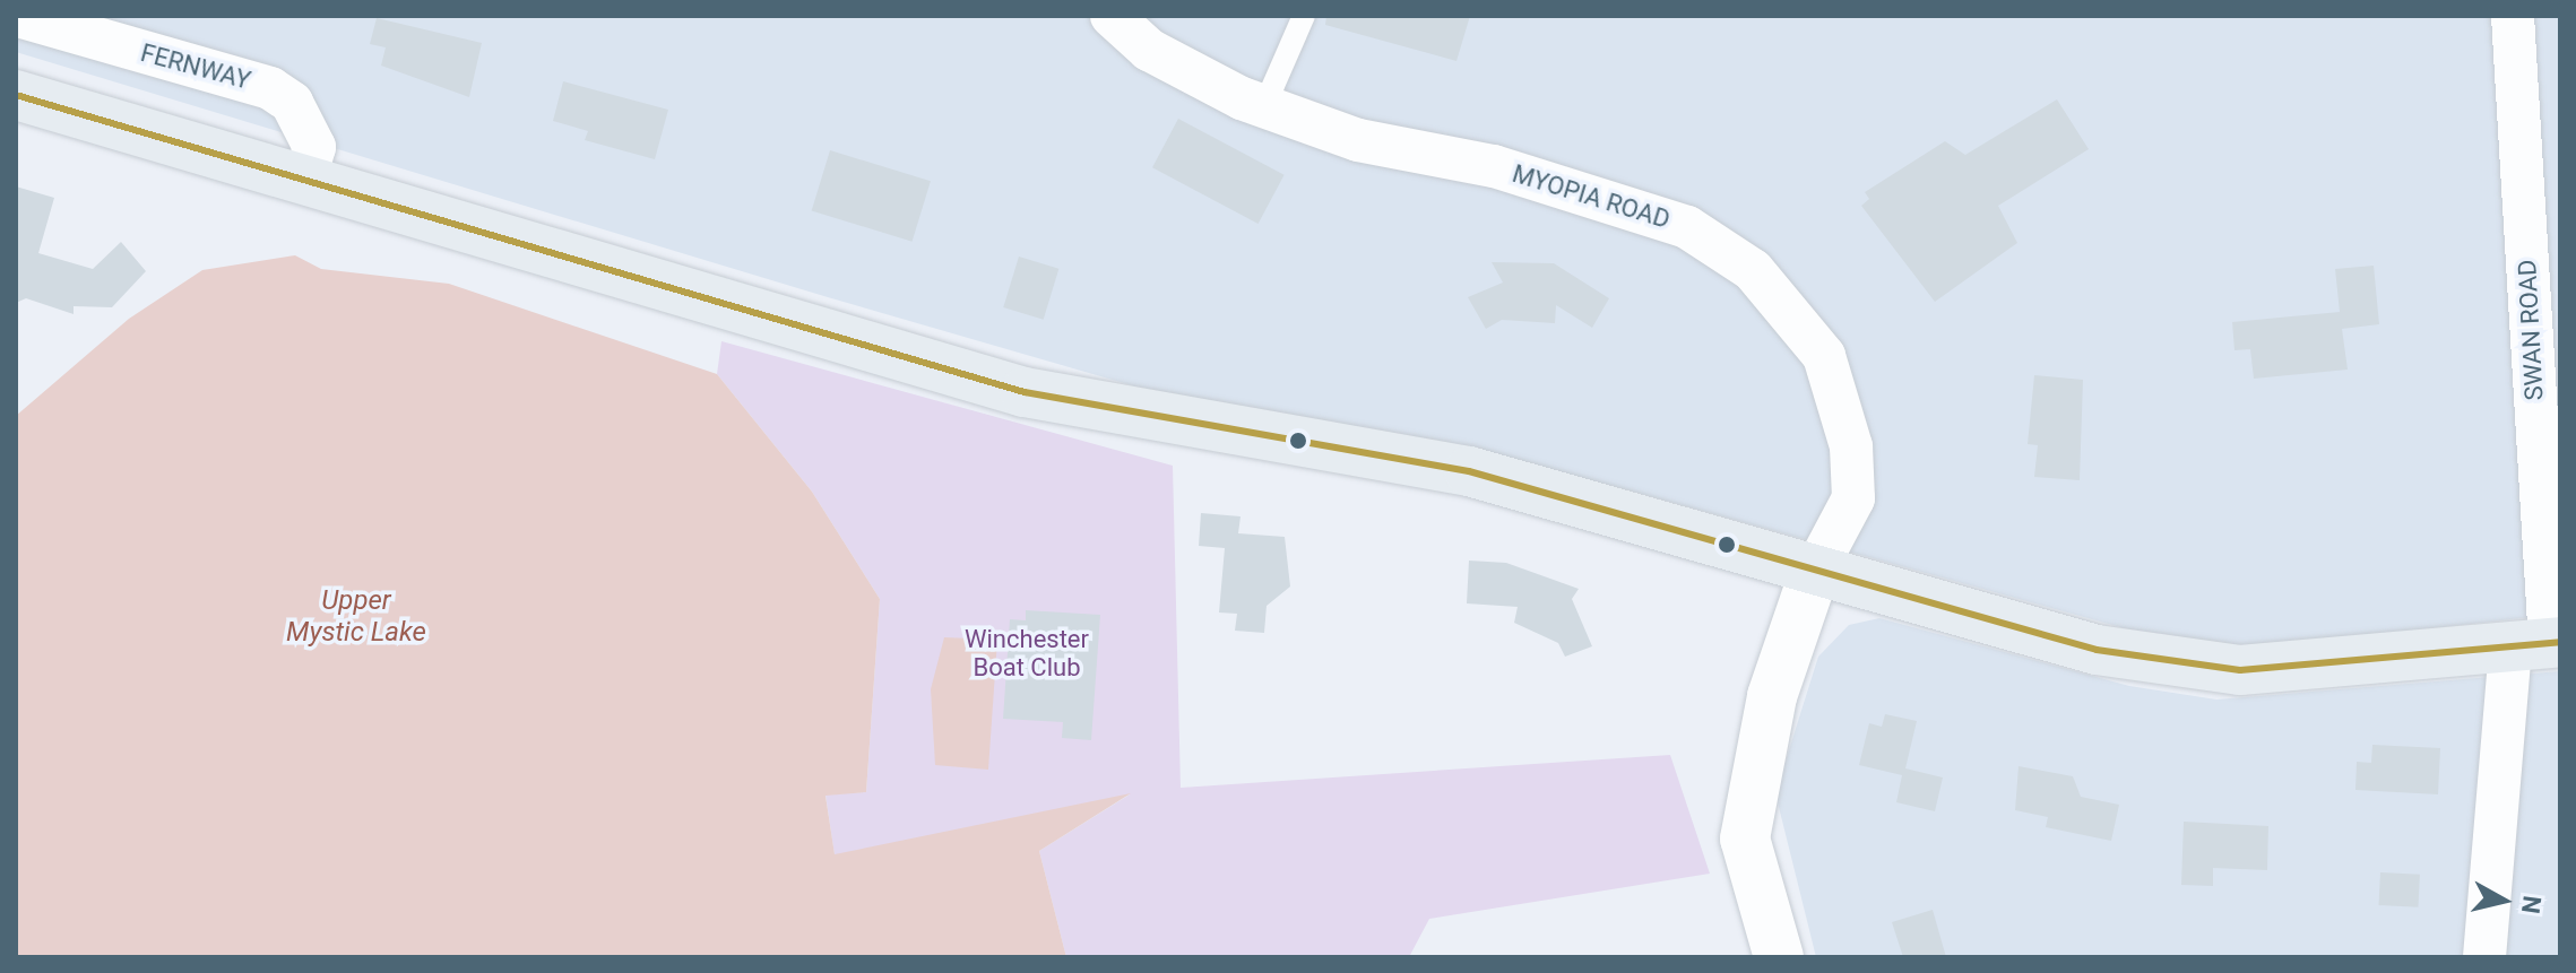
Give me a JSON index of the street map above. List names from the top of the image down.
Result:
{
  "streets": {
    "street": ["FERNWAY", "MYOPIA ROAD", "SWAN ROAD"]
  },
  "water": ["Upper Mystic Lake"],
  "parks": ["Winchester Boat Club"],
  "north": "right"
}
